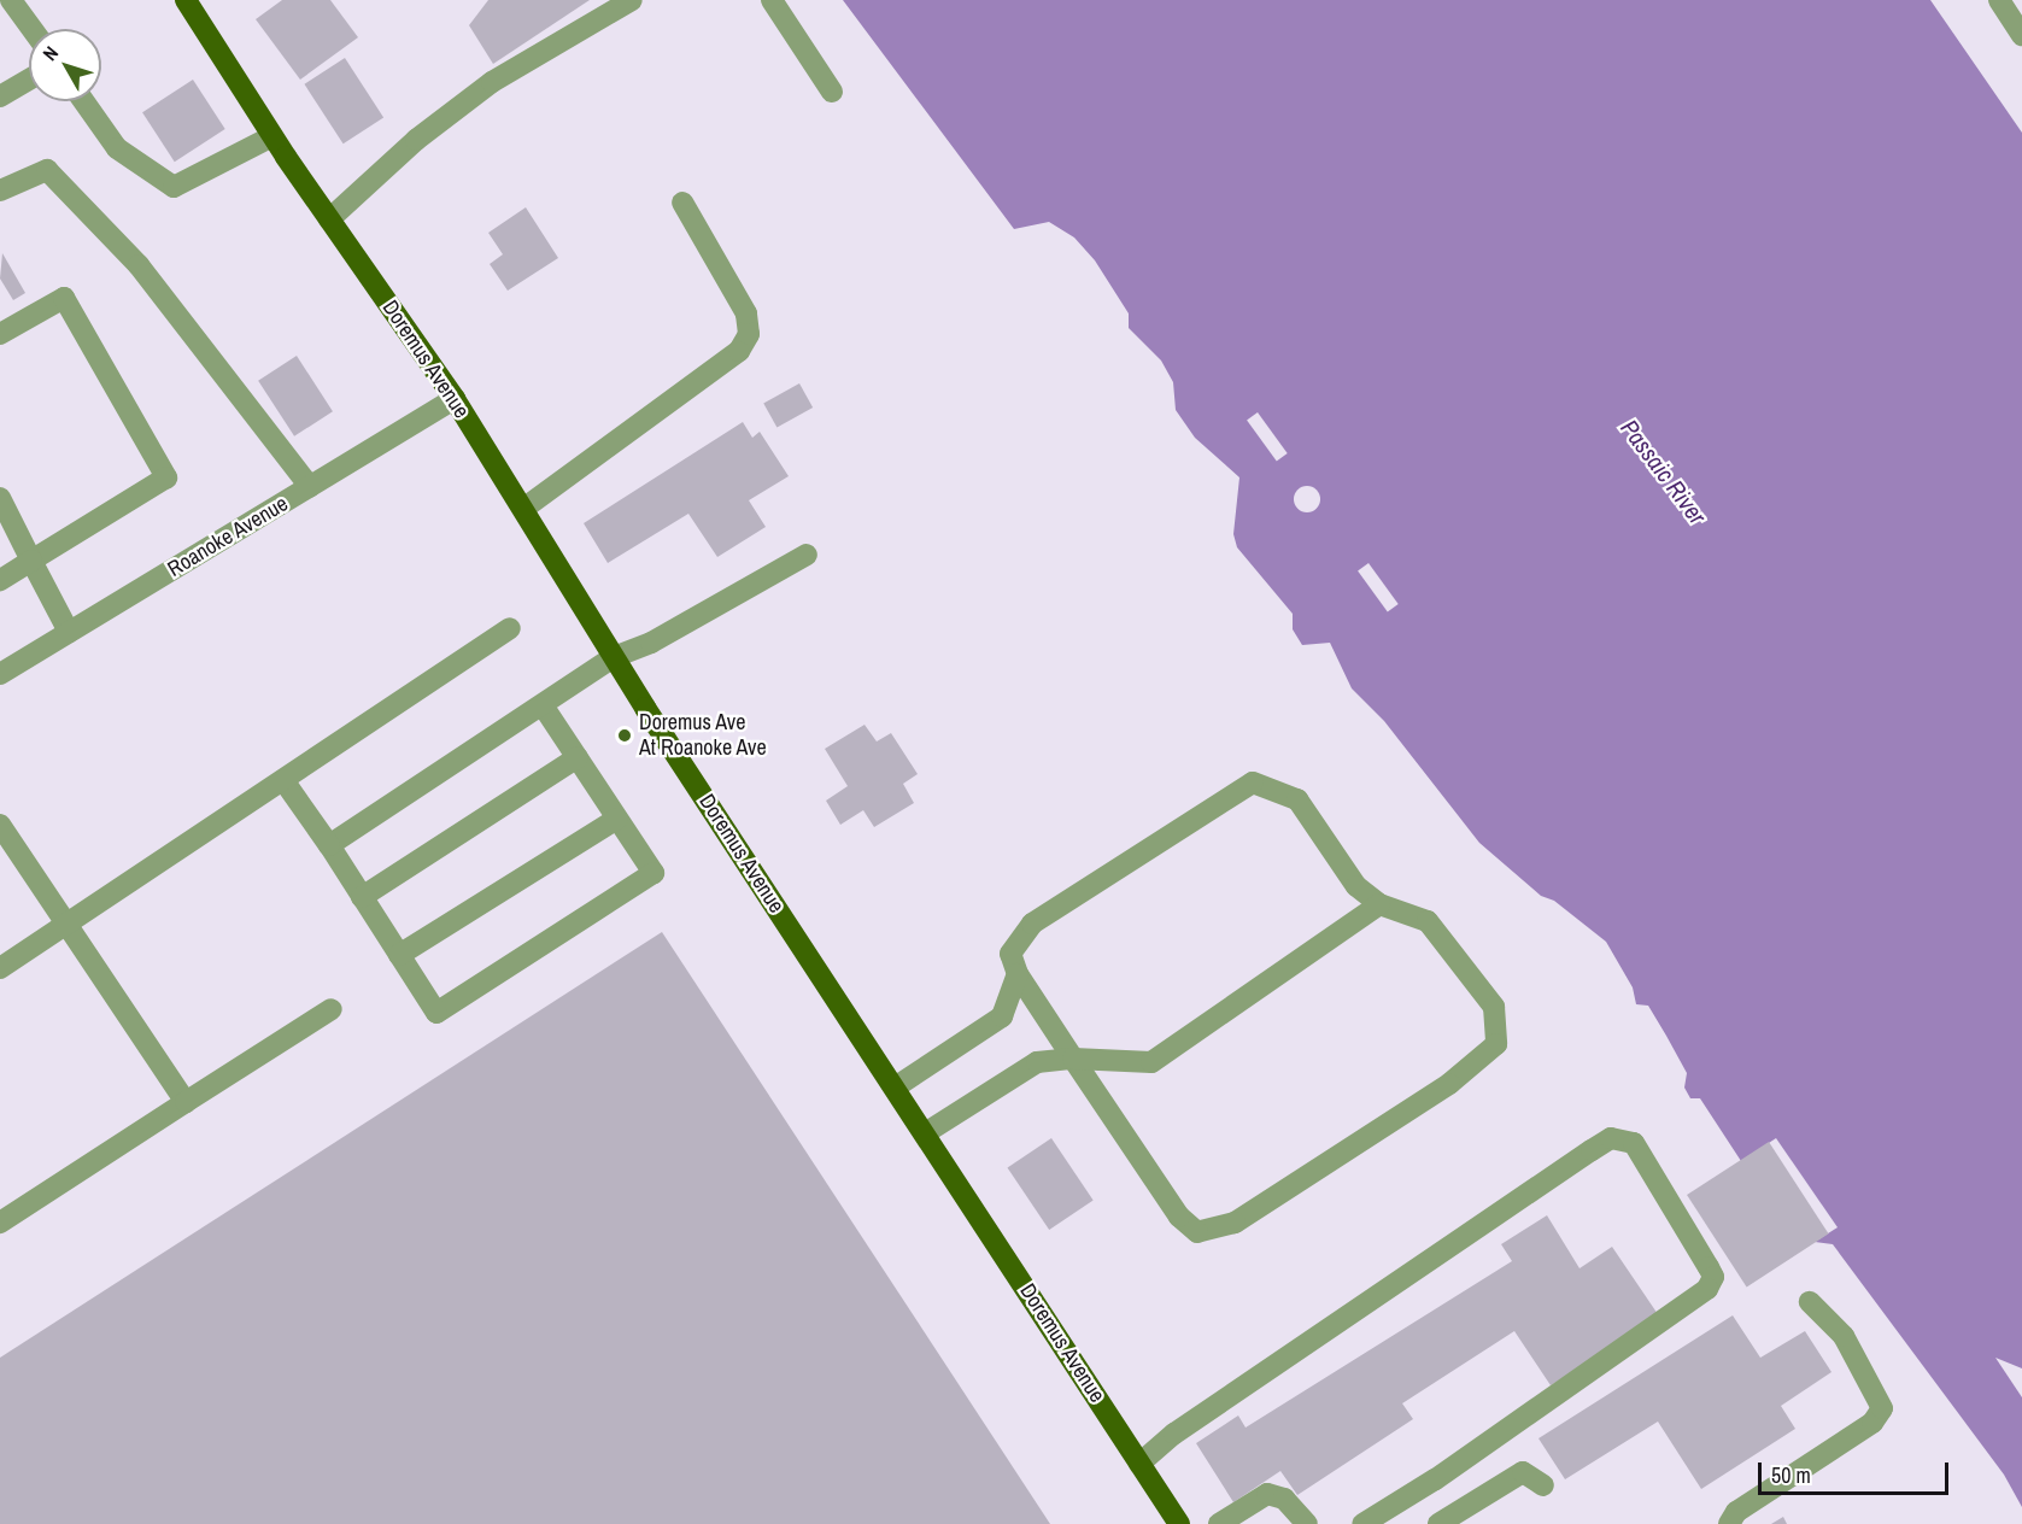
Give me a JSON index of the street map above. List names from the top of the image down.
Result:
{
  "streets": {
    "main road": ["Doremus Avenue"],
    "street": ["Roanoke Avenue"]
  },
  "crossings": [
    ["Doremus Avenue", "Roanoke Avenue"]
  ],
  "water": ["Passaic River"],
  "places": ["Doremus Ave At Roanoke Ave"],
  "scale_bar": "50 m",
  "north": "top left"
}
